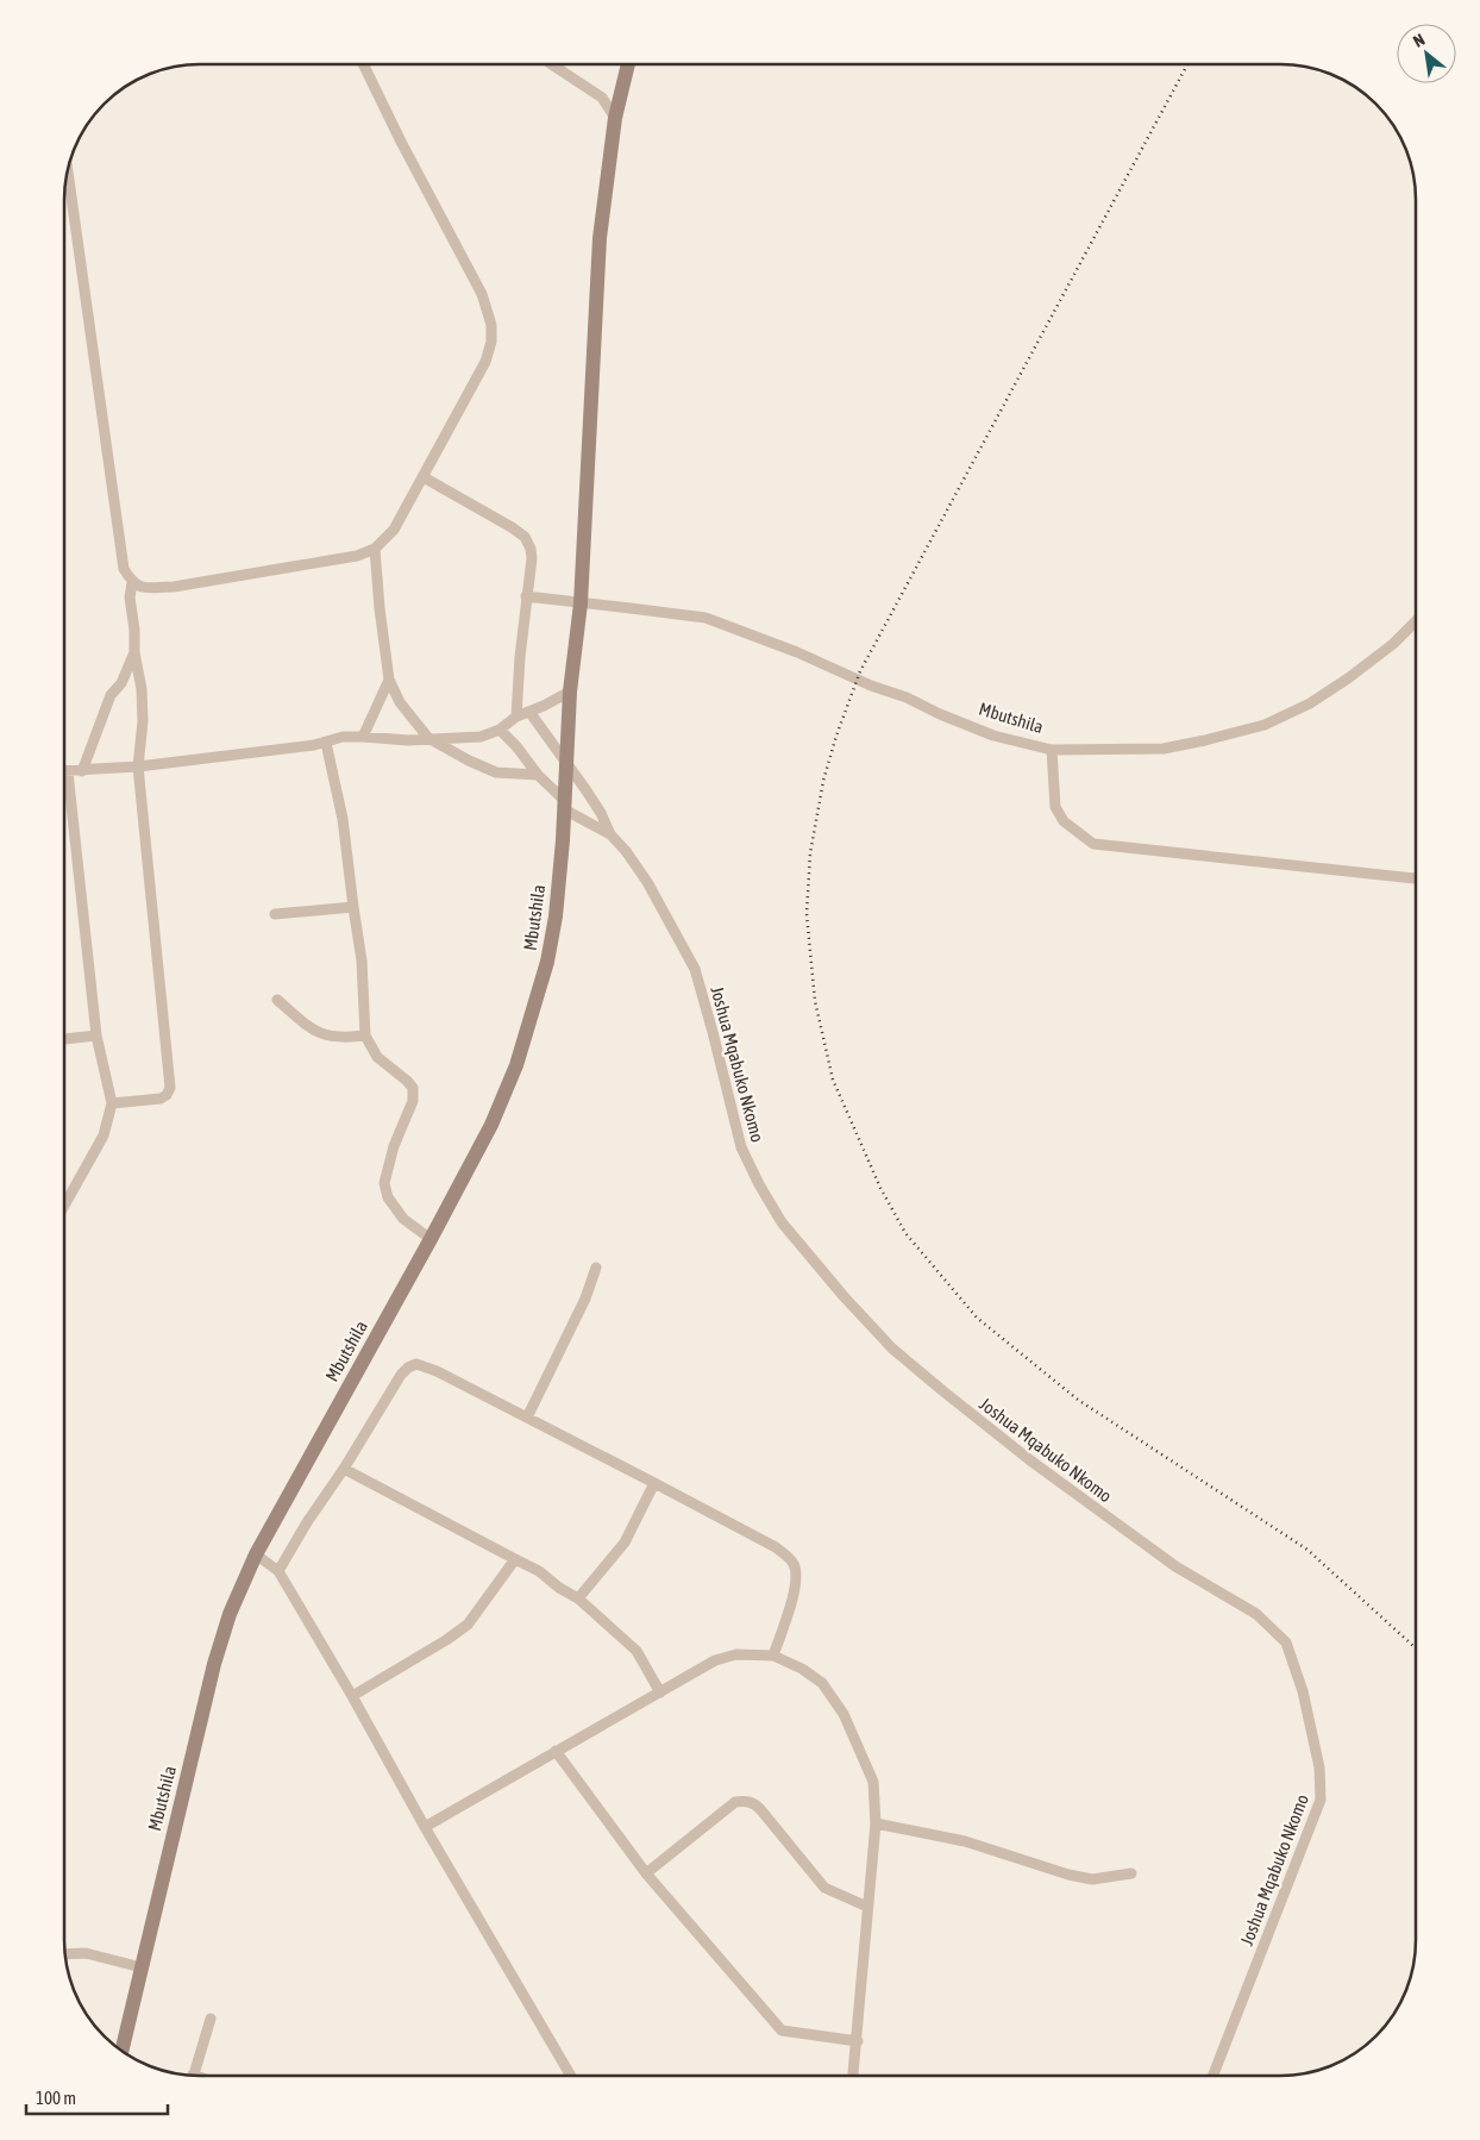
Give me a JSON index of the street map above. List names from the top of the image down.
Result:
{
  "streets": {
    "street": ["Mbutshila", "Joshua Mqabuko Nkomo"]
  },
  "scale_bar": "100 m",
  "north": "top left"
}
